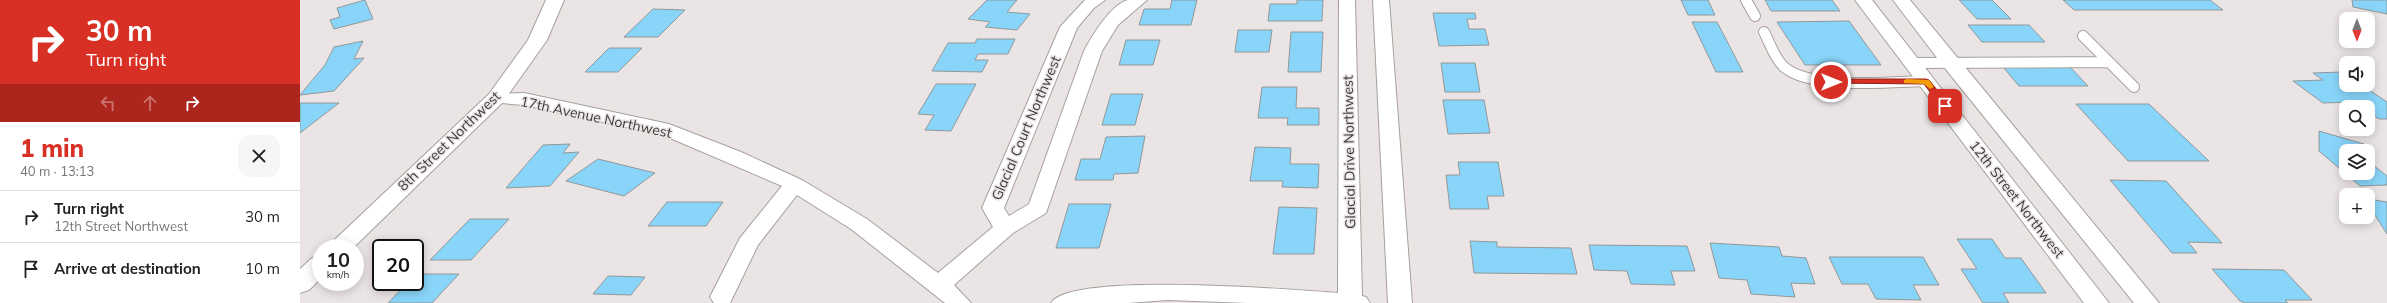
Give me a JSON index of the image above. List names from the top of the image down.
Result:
{
  "streets": {
    "street": [
      "17th Avenue Northwest",
      "Glacial Court Northwest",
      "8th Street Northwest",
      "Glacial Drive Northwest",
      "12th Street Northwest"
    ]
  },
  "crossings": [
    ["17th Avenue Northwest", "8th Street Northwest"]
  ],
  "north": "bottom",
  "page": {
    "turn": ["30 m", "Turn right"],
    "map_buttons": "+",
    "heading": ["1 min", "40 m · 13:13"],
    "list": [
      {
        "name": "Turn right",
        "note": "12th Street Northwest",
        "value": "30 m"
      },
      {
        "name": "Arrive at destination",
        "value": "10 m"
      }
    ],
    "speed": "10 km/h",
    "limit": "20"
  }
}
